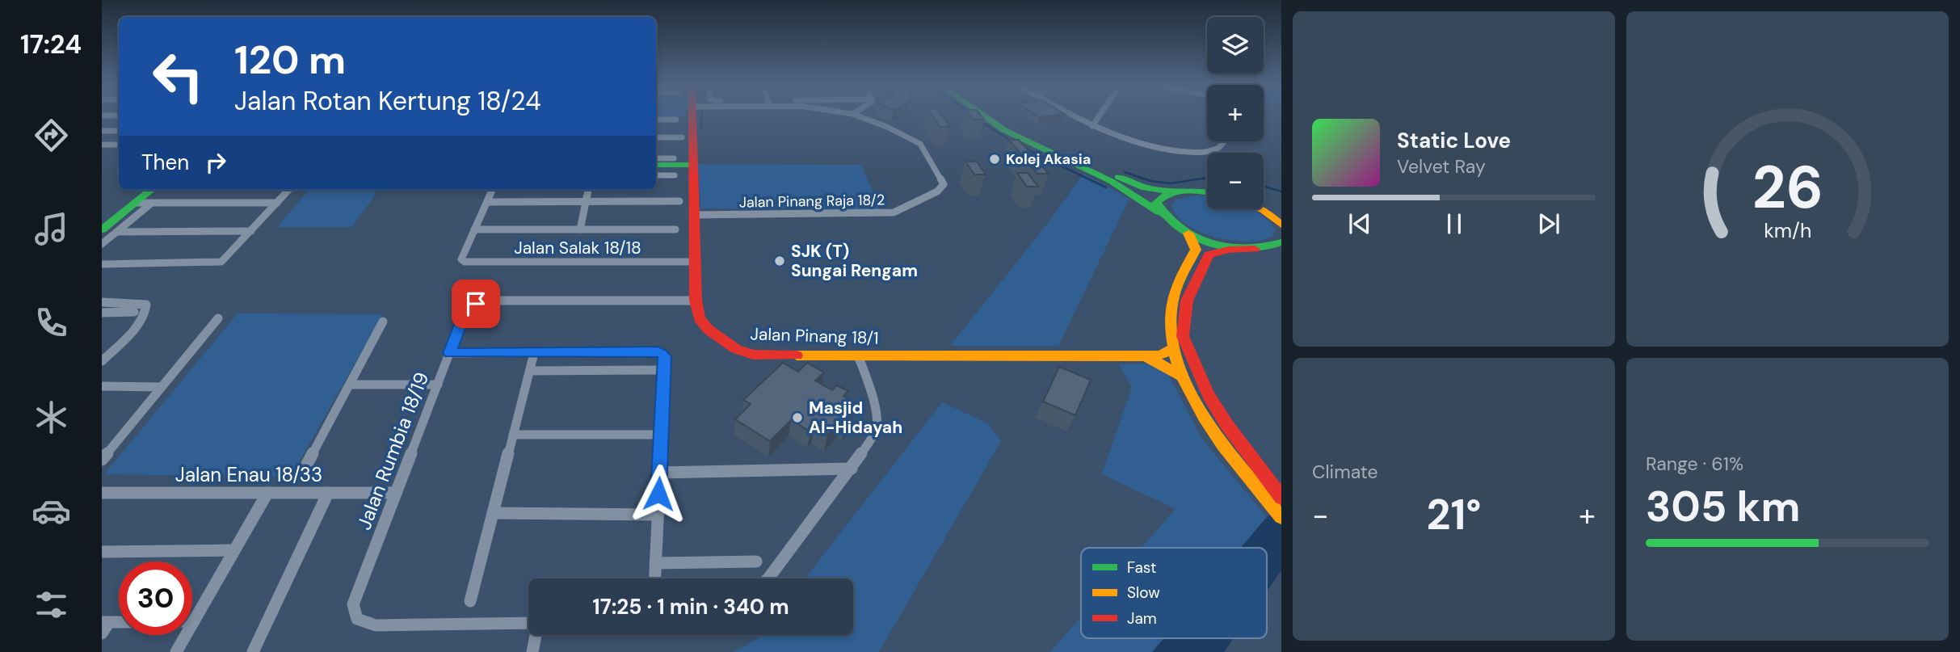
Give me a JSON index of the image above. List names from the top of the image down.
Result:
{
  "streets": {
    "main road": ["Jalan Pinang 18/1"],
    "street": [
      "Jalan Pinang Raja 18/2",
      "Jalan Salak 18/18",
      "Jalan Rumbia 18/19",
      "Jalan Enau 18/33"
    ]
  },
  "crossings": [
    ["Jalan Pinang Raja 18/2", "Jalan Pinang 18/1"],
    ["Jalan Salak 18/18", "Jalan Pinang 18/1"],
    ["Jalan Pinang 18/1", "Jalan Rumbia 18/19"],
    ["Jalan Rumbia 18/19", "Jalan Enau 18/33"]
  ],
  "places": ["Kolej Akasia", "SJK (T) Sungai Rengam", "Masjid Al-Hidayah"],
  "legend": ["Fast", "Slow", "Jam"],
  "page": {
    "tabs": "17:24",
    "map_buttons": ["+", "−"],
    "turn": ["120 m", "Jalan Rotan Kertung 18/24"],
    "song": ["Static Love", "Velvet Ray"],
    "then": "Then",
    "tile": [
      "Climate",
      ["Range · 61%", "305 km"]
    ],
    "heat": ["−", "21°", "+"],
    "limit": "30",
    "trip": "17:25 · 1 min · 340 m",
    "gauge": ["26", "km/h"]
  }
}
